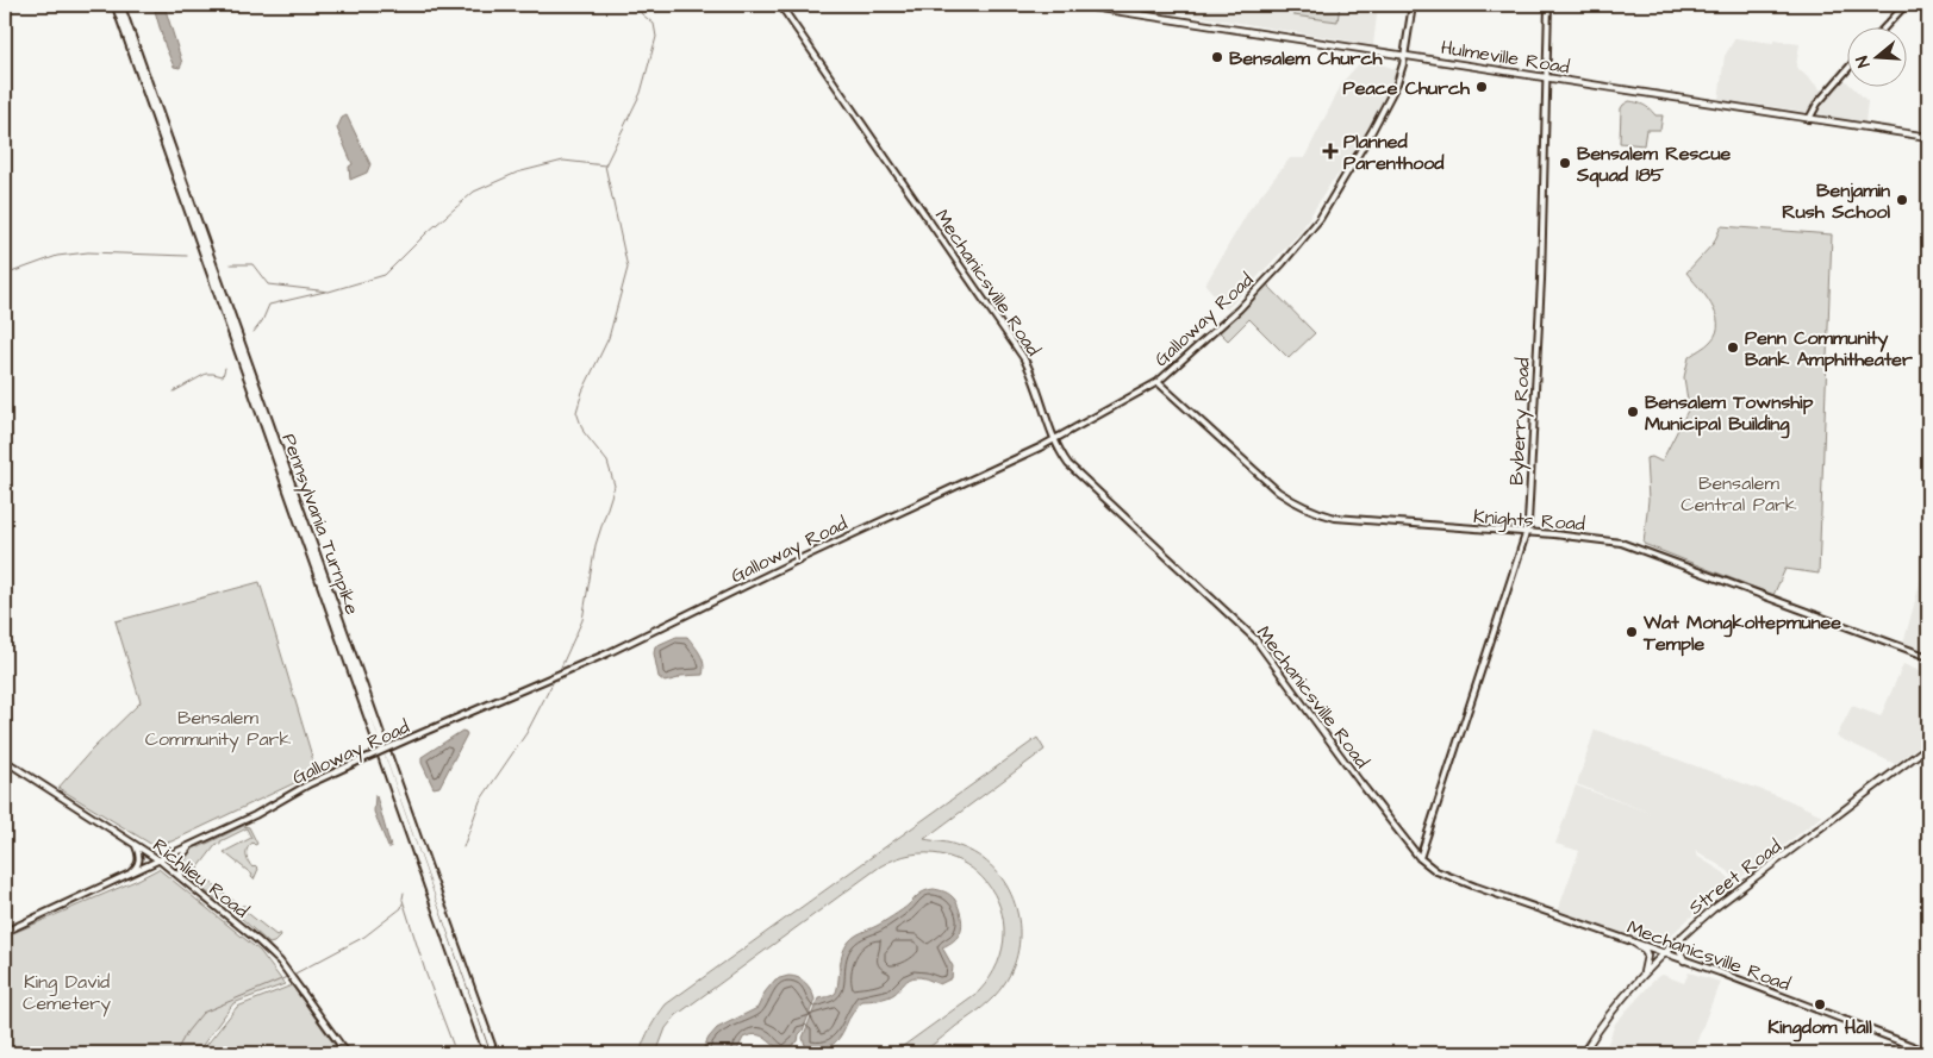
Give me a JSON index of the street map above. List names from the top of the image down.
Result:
{
  "streets": {
    "highway": ["Pennsylvania Turnpike"],
    "main road": [
      "Hulmeville Road",
      "Mechanicsville Road",
      "Galloway Road",
      "Byberry Road",
      "Knights Road",
      "Street Road",
      "Richlieu Road"
    ]
  },
  "crossings": [
    ["Hulmeville Road", "Galloway Road"],
    ["Hulmeville Road", "Byberry Road"],
    ["Mechanicsville Road", "Galloway Road"],
    ["Mechanicsville Road", "Byberry Road"],
    ["Mechanicsville Road", "Street Road"],
    ["Galloway Road", "Knights Road"],
    ["Galloway Road", "Richlieu Road"],
    ["Byberry Road", "Knights Road"]
  ],
  "parks": ["Bensalem Central Park", "Bensalem Community Park", "King David Cemetery"],
  "places": {
    "other": [
      "Bensalem Church",
      "Peace Church",
      "Bensalem Rescue Squad 185",
      "Benjamin Rush School",
      "Penn Community Bank Amphitheater",
      "Bensalem Township Municipal Building",
      "Wat Mongkoltepmunee Temple",
      "Kingdom Hall"
    ],
    "health": ["Planned Parenthood"]
  },
  "north": "left"
}
